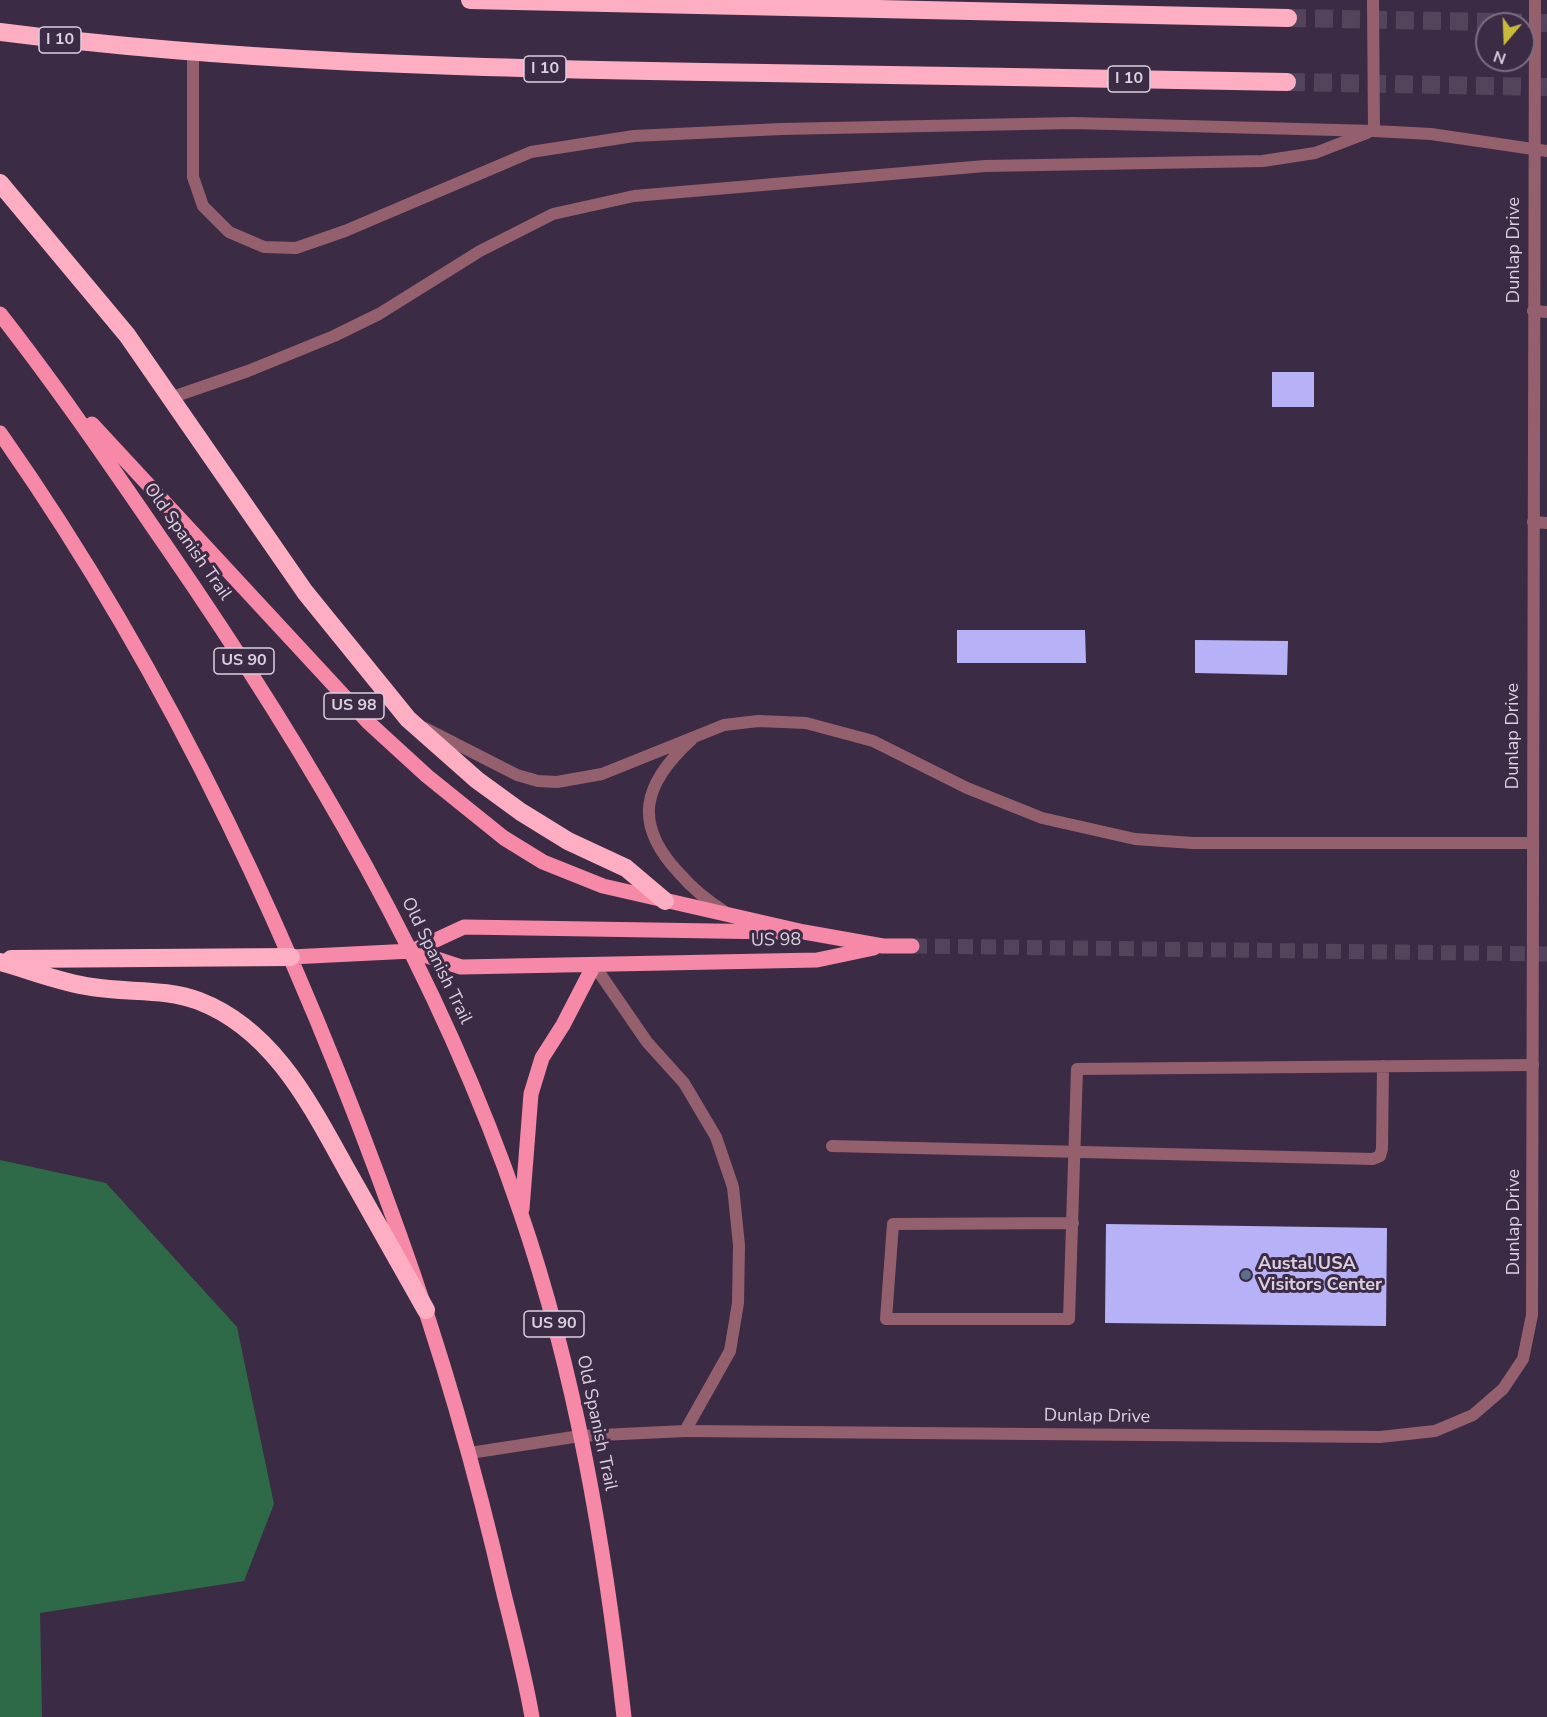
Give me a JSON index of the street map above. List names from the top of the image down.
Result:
{
  "streets": {
    "highway": ["I 10"],
    "main road": ["Old Spanish Trail", "US 90", "US 98"],
    "street": ["Dunlap Drive"]
  },
  "crossings": [
    ["Dunlap Drive", "Old Spanish Trail"],
    ["Old Spanish Trail", "US 98"]
  ],
  "places": ["Austal USA Visitors Center"],
  "north": "bottom"
}
